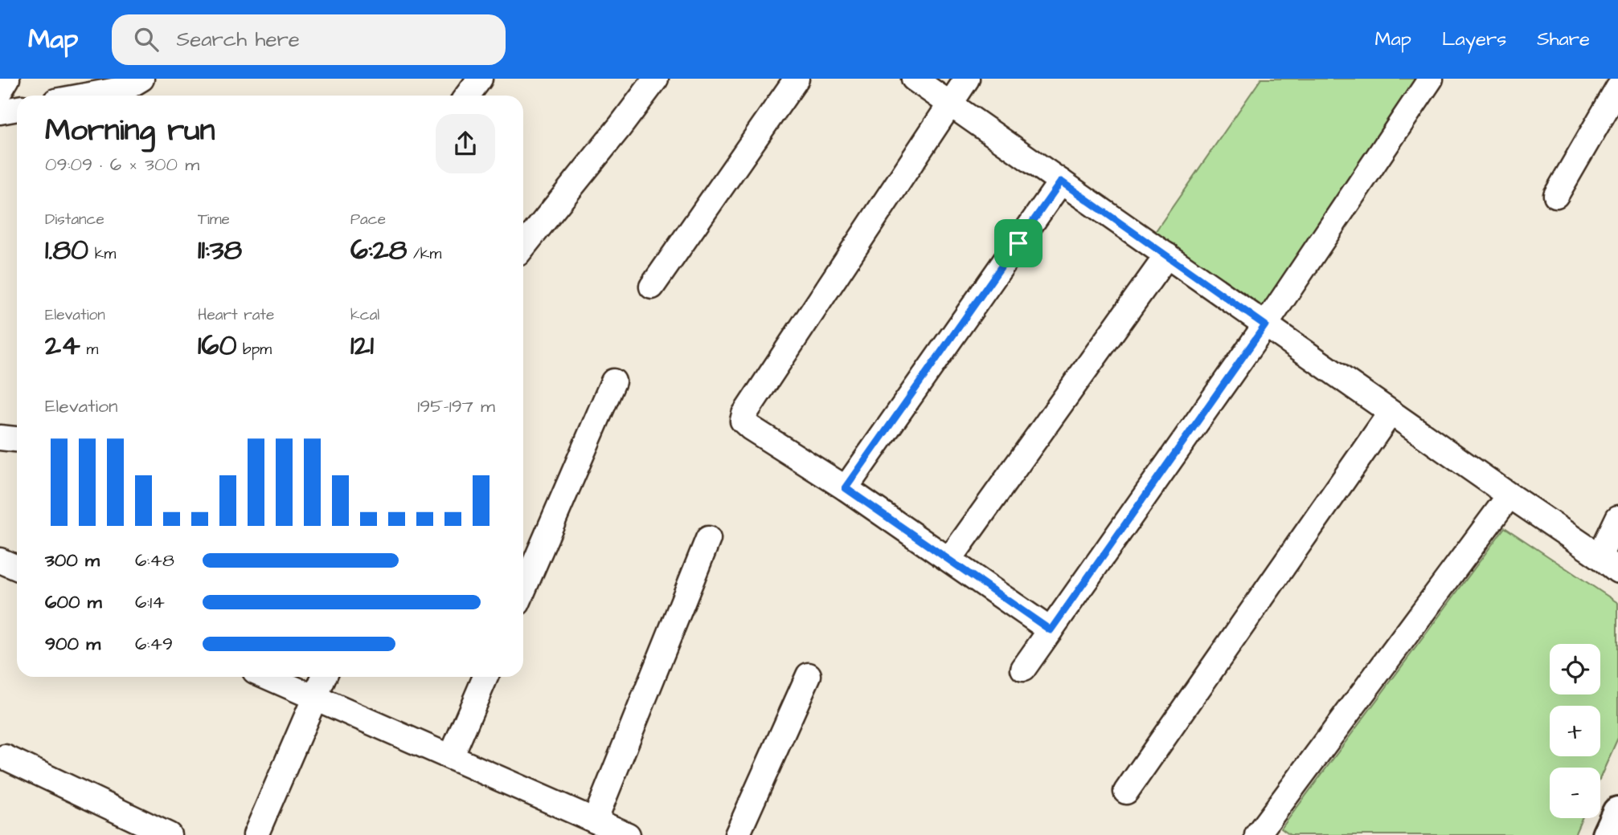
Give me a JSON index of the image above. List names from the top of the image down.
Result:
{
  "page": {
    "header": "Map",
    "search": "Search here",
    "nav": ["Map", "Layers", "Share"],
    "heading": ["Morning run", "09:09 · 6 × 300 m"],
    "stats": [
      ["Distance", "1.80 km"],
      ["Time", "11:38"],
      ["Pace", "6:28 /km"],
      ["Elevation", "24 m"],
      ["Heart rate", "160 bpm"],
      ["kcal", "121"]
    ],
    "chart": ["Elevation", "195–197 m"],
    "list": [
      {
        "name": "300 m",
        "note": "6:48"
      },
      {
        "name": "600 m",
        "note": "6:14"
      },
      {
        "name": "900 m",
        "note": "6:49"
      }
    ],
    "map_buttons": ["+", "−"]
  }
}
